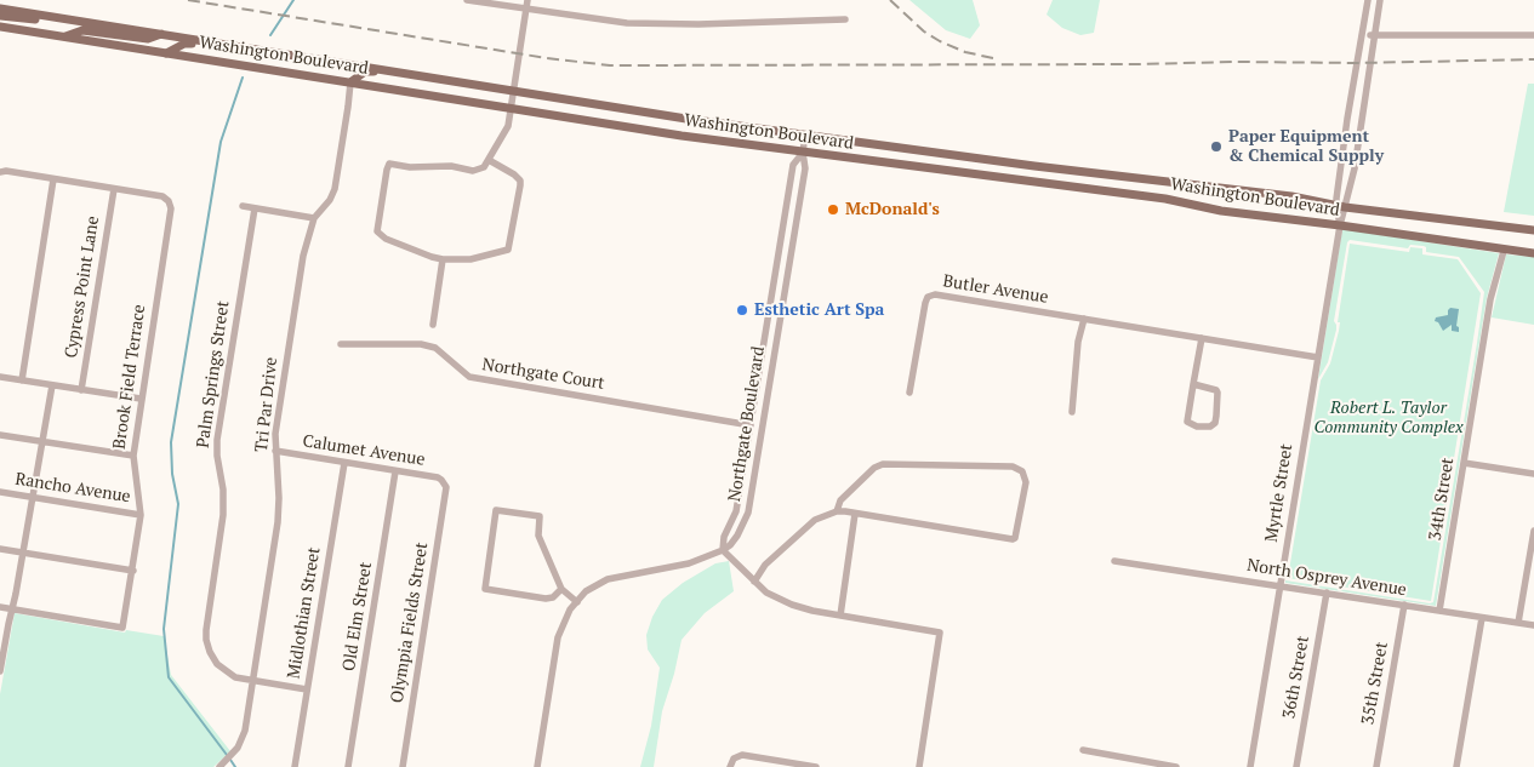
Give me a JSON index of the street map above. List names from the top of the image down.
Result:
{
  "streets": {
    "main road": ["Washington Boulevard"],
    "street": [
      "Cypress Point Lane",
      "Butler Avenue",
      "Palm Springs Street",
      "Northgate Court",
      "Brook Field Terrace",
      "Tri Par Drive",
      "Northgate Boulevard",
      "Calumet Avenue",
      "Rancho Avenue",
      "Myrtle Street",
      "34th Street",
      "North Osprey Avenue",
      "Midlothian Street",
      "Old Elm Street",
      "Olympia Fields Street",
      "36th Street",
      "35th Street"
    ]
  },
  "crossings": [
    ["Washington Boulevard", "Tri Par Drive"],
    ["Washington Boulevard", "Northgate Boulevard"],
    ["Washington Boulevard", "Myrtle Street"],
    ["Washington Boulevard", "34th Street"],
    ["Cypress Point Lane", "Brook Field Terrace"],
    ["Butler Avenue", "Myrtle Street"],
    ["Palm Springs Street", "Tri Par Drive"],
    ["Palm Springs Street", "Midlothian Street"],
    ["Northgate Court", "Northgate Boulevard"],
    ["Brook Field Terrace", "Rancho Avenue"],
    ["Tri Par Drive", "Calumet Avenue"],
    ["Calumet Avenue", "Midlothian Street"],
    ["Calumet Avenue", "Old Elm Street"],
    ["Calumet Avenue", "Olympia Fields Street"],
    ["Myrtle Street", "North Osprey Avenue"],
    ["34th Street", "North Osprey Avenue"],
    ["North Osprey Avenue", "36th Street"],
    ["North Osprey Avenue", "35th Street"]
  ],
  "parks": ["Robert L. Taylor Community Complex"],
  "places": ["Paper Equipment & Chemical Supply", "McDonald's", "Esthetic Art Spa"]
}
